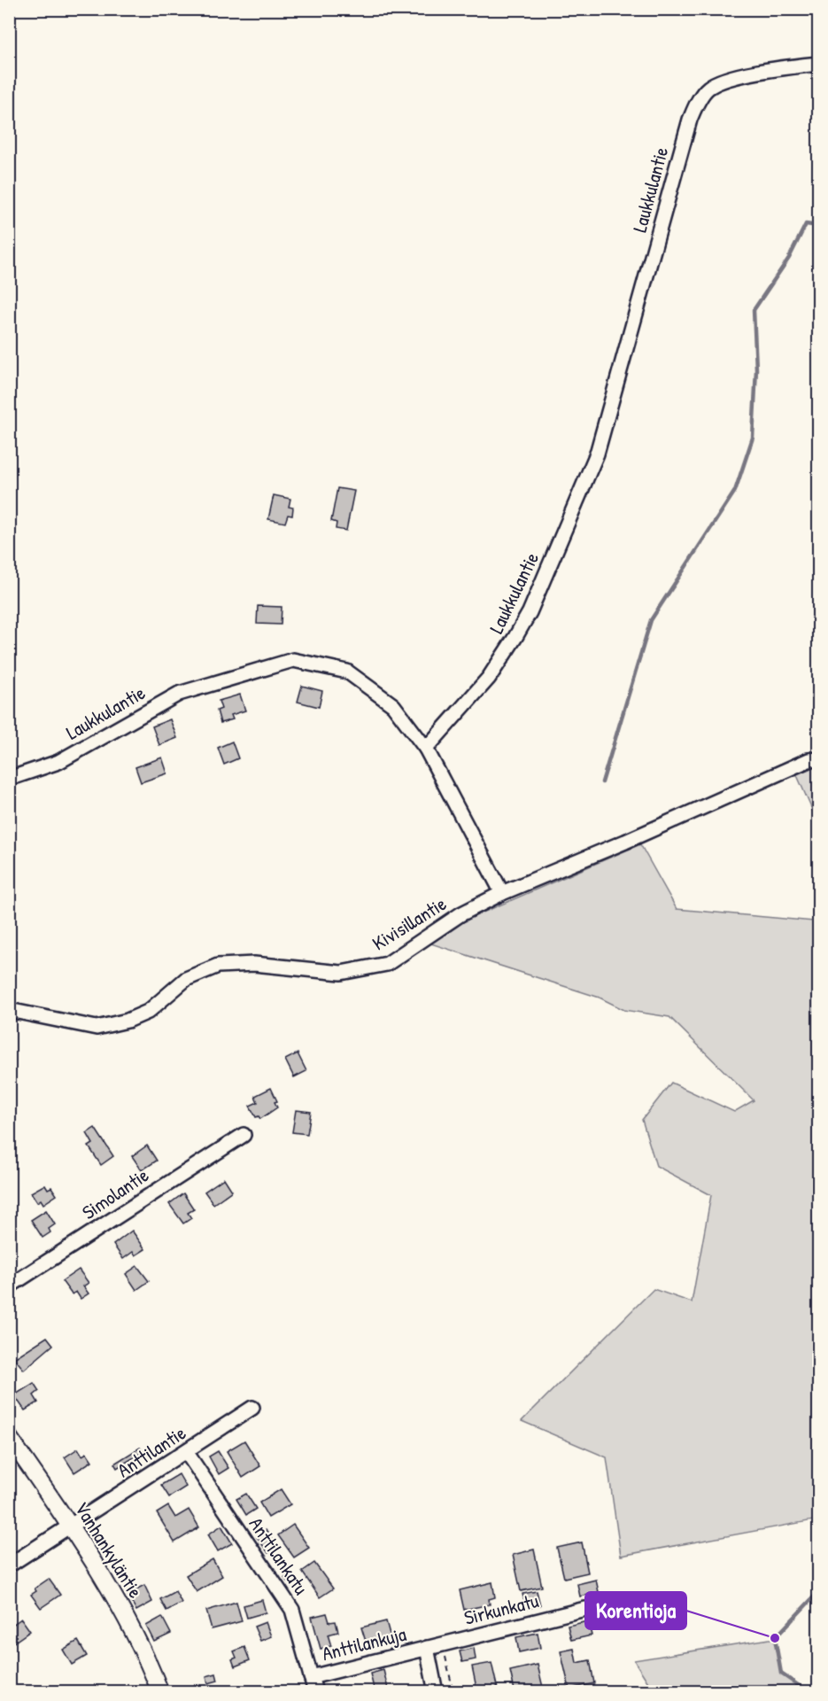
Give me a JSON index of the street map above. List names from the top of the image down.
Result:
{
  "streets": {
    "street": [
      "Laukkulantie",
      "Kivisillantie",
      "Simolantie",
      "Anttilantie",
      "Vanhankyläntie",
      "Anttilankatu",
      "Sirkunkatu",
      "Anttilankuja"
    ]
  },
  "crossings": [
    ["Anttilantie", "Vanhankyläntie"],
    ["Anttilantie", "Anttilankatu"],
    ["Anttilankatu", "Anttilankuja"],
    ["Sirkunkatu", "Anttilankuja"]
  ],
  "places": ["Korentioja"]
}
